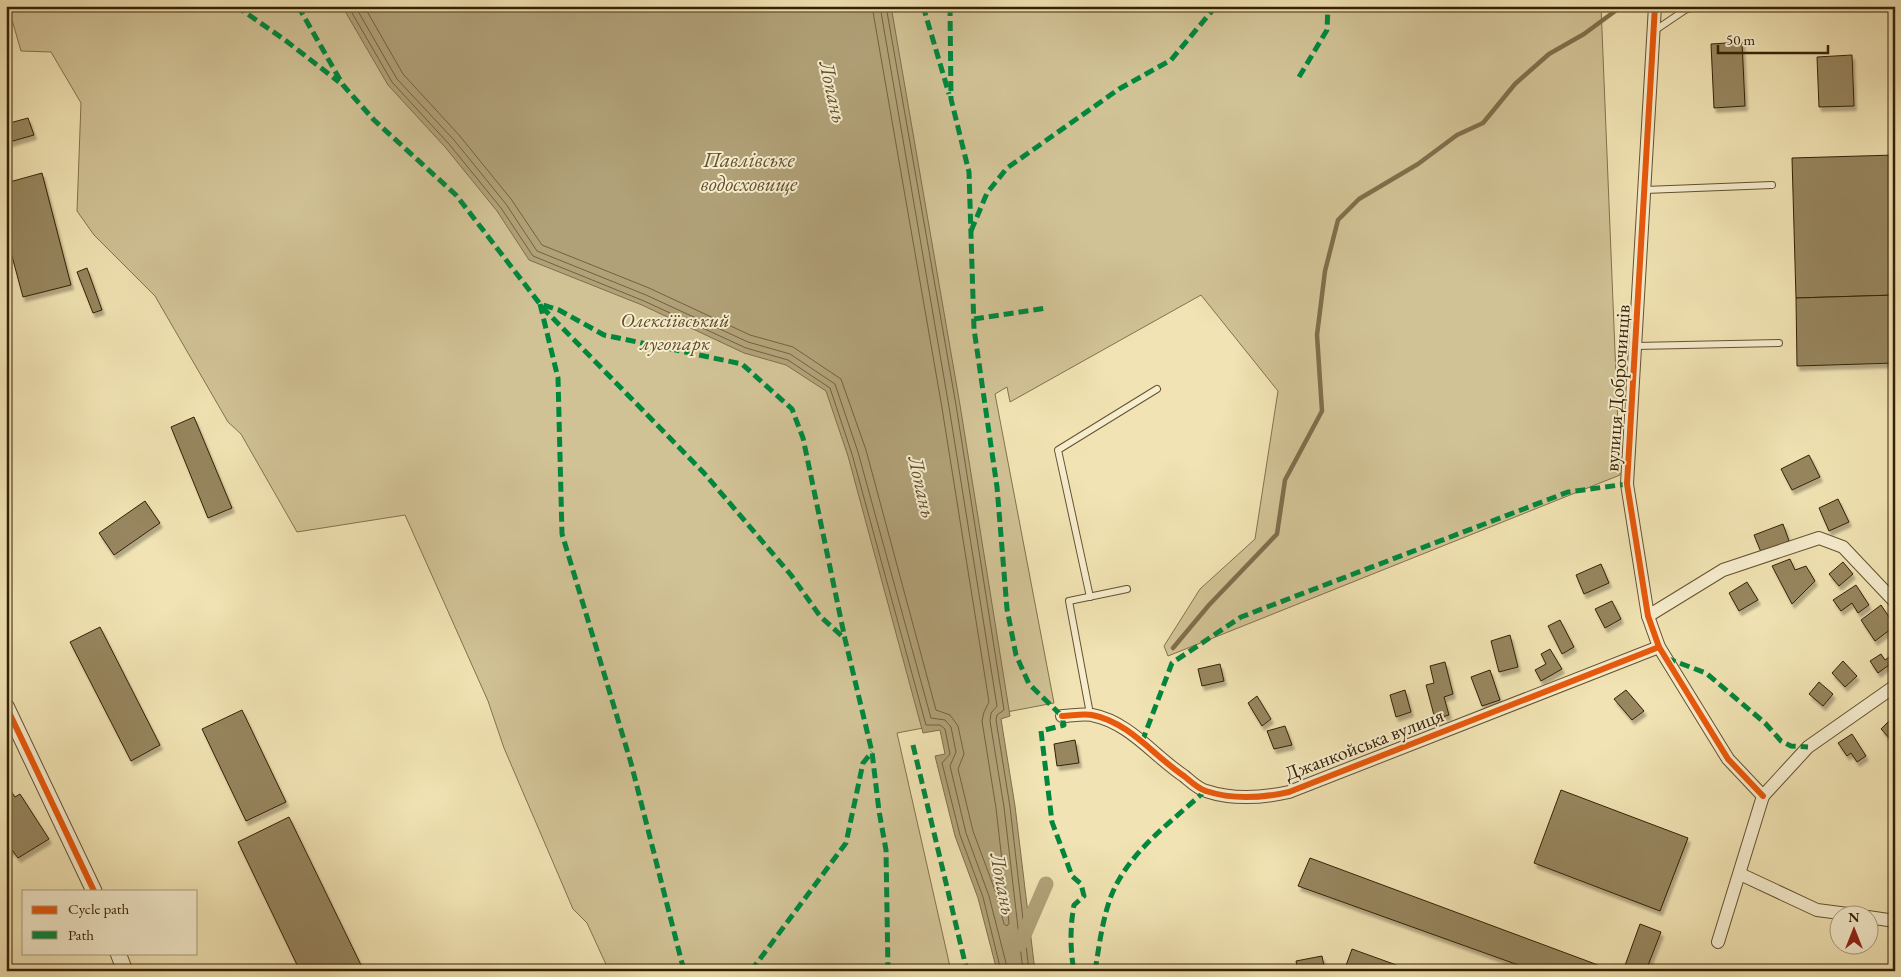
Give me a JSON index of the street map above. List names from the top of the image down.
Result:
{
  "streets": {
    "street": ["вулиця Доброчинців", "Джанкойська вулиця"]
  },
  "crossings": [
    ["вулиця Доброчинців", "Джанкойська вулиця"]
  ],
  "water": ["Лопань", "Павлівське водосховище"],
  "parks": ["Олексіївський лугопарк"],
  "legend": ["Cycle path", "Path"],
  "scale_bar": "50 m",
  "north": "top"
}
